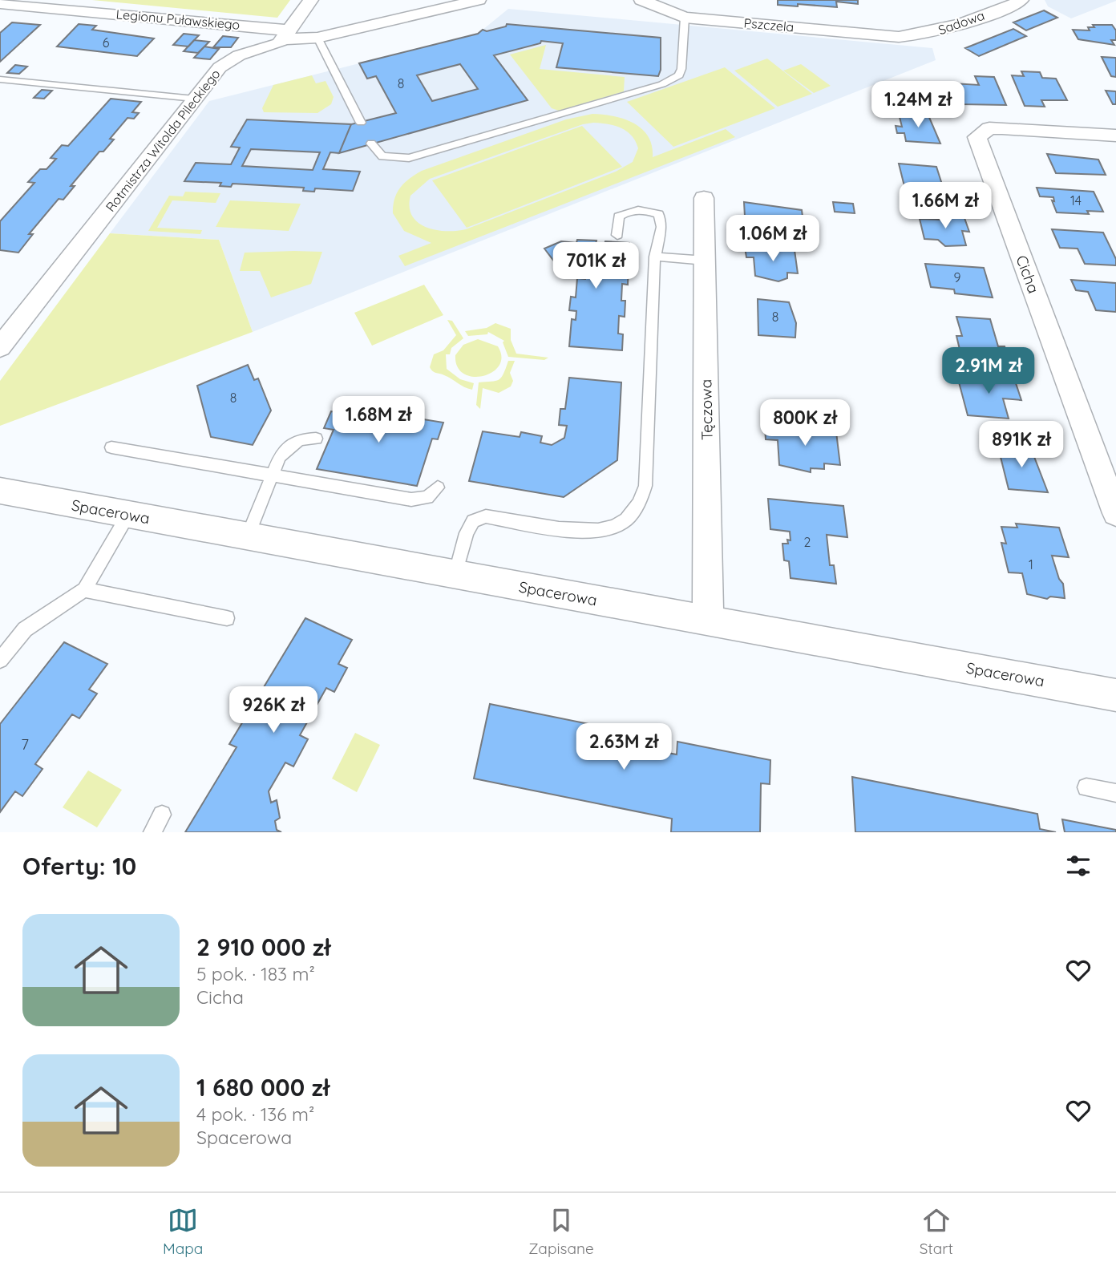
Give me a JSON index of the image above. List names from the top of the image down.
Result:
{
  "streets": {
    "street": [
      "Legionu Puławskiego",
      "Sadowa",
      "Pszczela",
      "Rotmistrza Witolda Pileckiego",
      "Cicha",
      "Tęczowa",
      "Spacerowa"
    ]
  },
  "crossings": [
    ["Legionu Puławskiego", "Rotmistrza Witolda Pileckiego"],
    ["Sadowa", "Pszczela"],
    ["Tęczowa", "Spacerowa"]
  ],
  "house_numbers": [
    "6",
    "8",
    "14",
    "9",
    "8",
    "8",
    "2",
    "1",
    "7"
  ],
  "page": {
    "price": [
      "1.24M zł",
      "1.66M zł",
      "1.06M zł",
      "701K zł",
      "2.91M zł",
      "1.68M zł",
      "800K zł",
      "891K zł",
      "926K zł",
      "2.63M zł"
    ],
    "heading": "Oferty: 10",
    "list": [
      {
        "name": "2 910 000 zł",
        "note": "5 pok. · 183 m² · Cicha"
      },
      {
        "name": "1 680 000 zł",
        "note": "4 pok. · 136 m² · Spacerowa"
      }
    ],
    "tabs": ["Mapa", "Zapisane", "Start"]
  }
}
